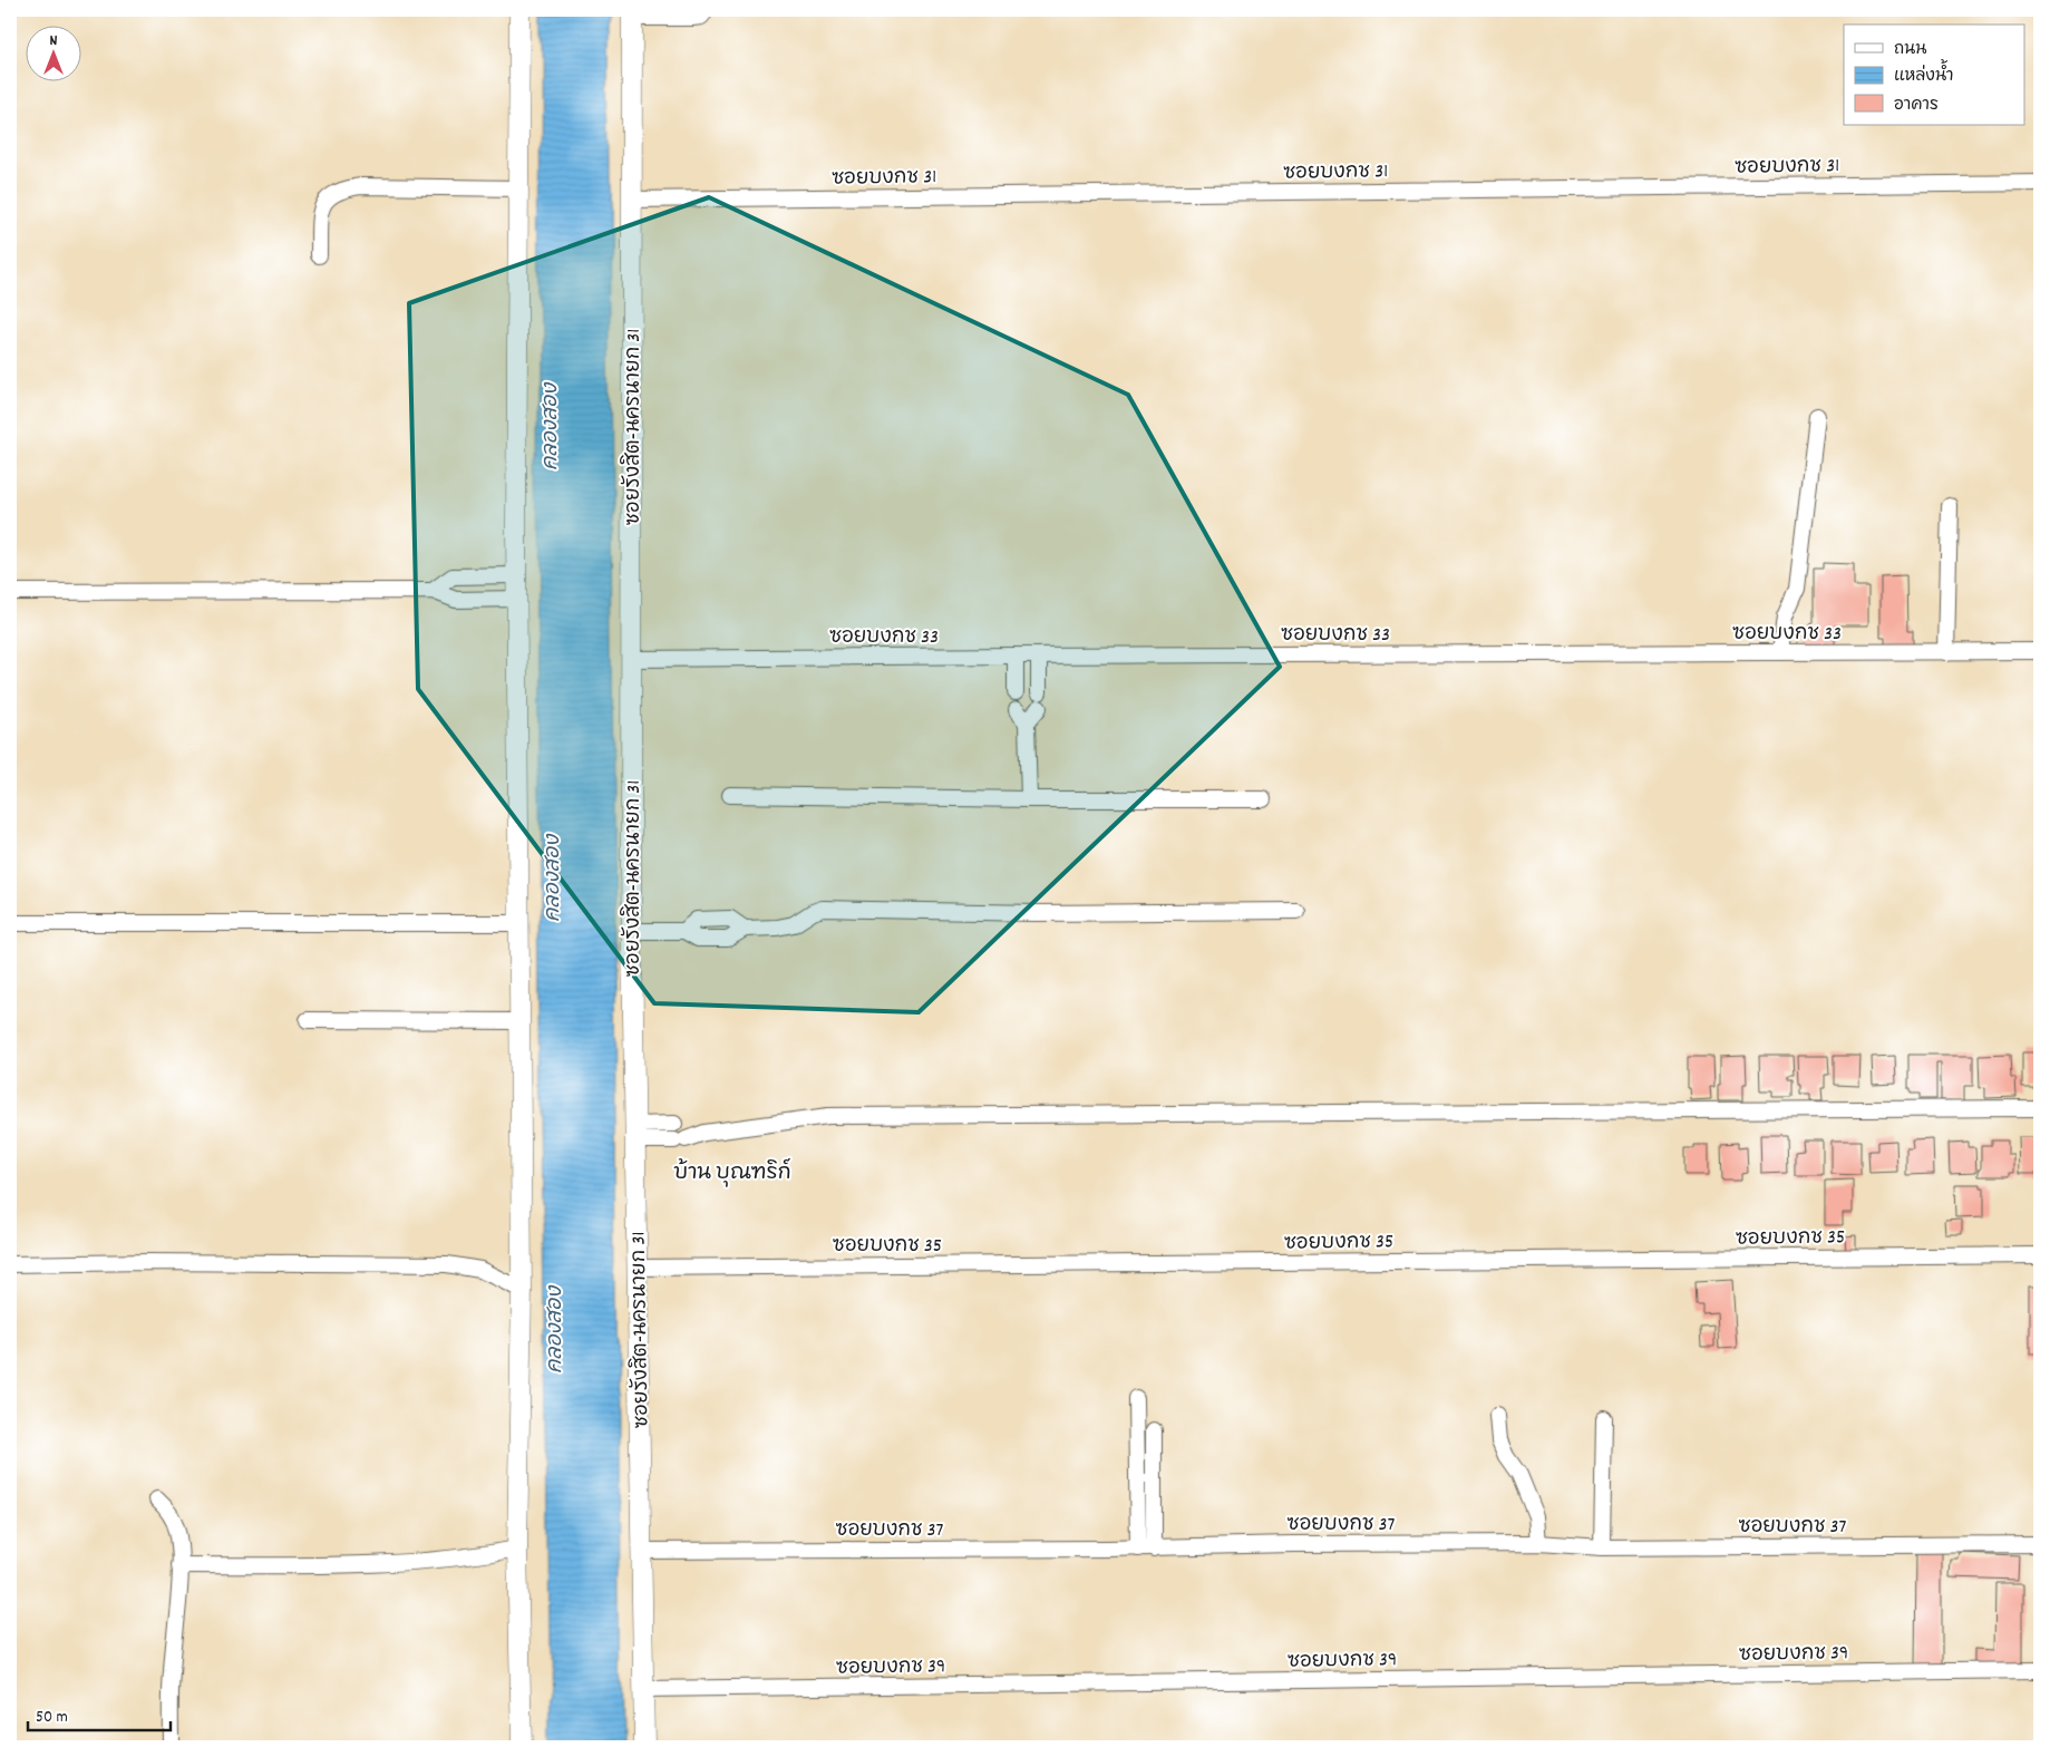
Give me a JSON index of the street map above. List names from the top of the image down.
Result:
{
  "streets": {
    "street": [
      "ซอยบงกช 31",
      "ซอยรังสิต-นครนายก 31",
      "ซอยบงกช 33",
      "ซอยบงกช 35",
      "ซอยบงกช 37",
      "ซอยบงกช 39"
    ]
  },
  "crossings": [
    ["ซอยบงกช 31", "ซอยรังสิต-นครนายก 31"],
    ["ซอยรังสิต-นครนายก 31", "ซอยบงกช 33"],
    ["ซอยรังสิต-นครนายก 31", "ซอยบงกช 35"],
    ["ซอยรังสิต-นครนายก 31", "ซอยบงกช 37"],
    ["ซอยรังสิต-นครนายก 31", "ซอยบงกช 39"]
  ],
  "districts": ["บ้าน บุณฑริก์"],
  "water": ["คลองสอง"],
  "legend": ["ถนน", "แหล่งน้ำ", "อาคาร"],
  "scale_bar": "50 m",
  "north": "top"
}
